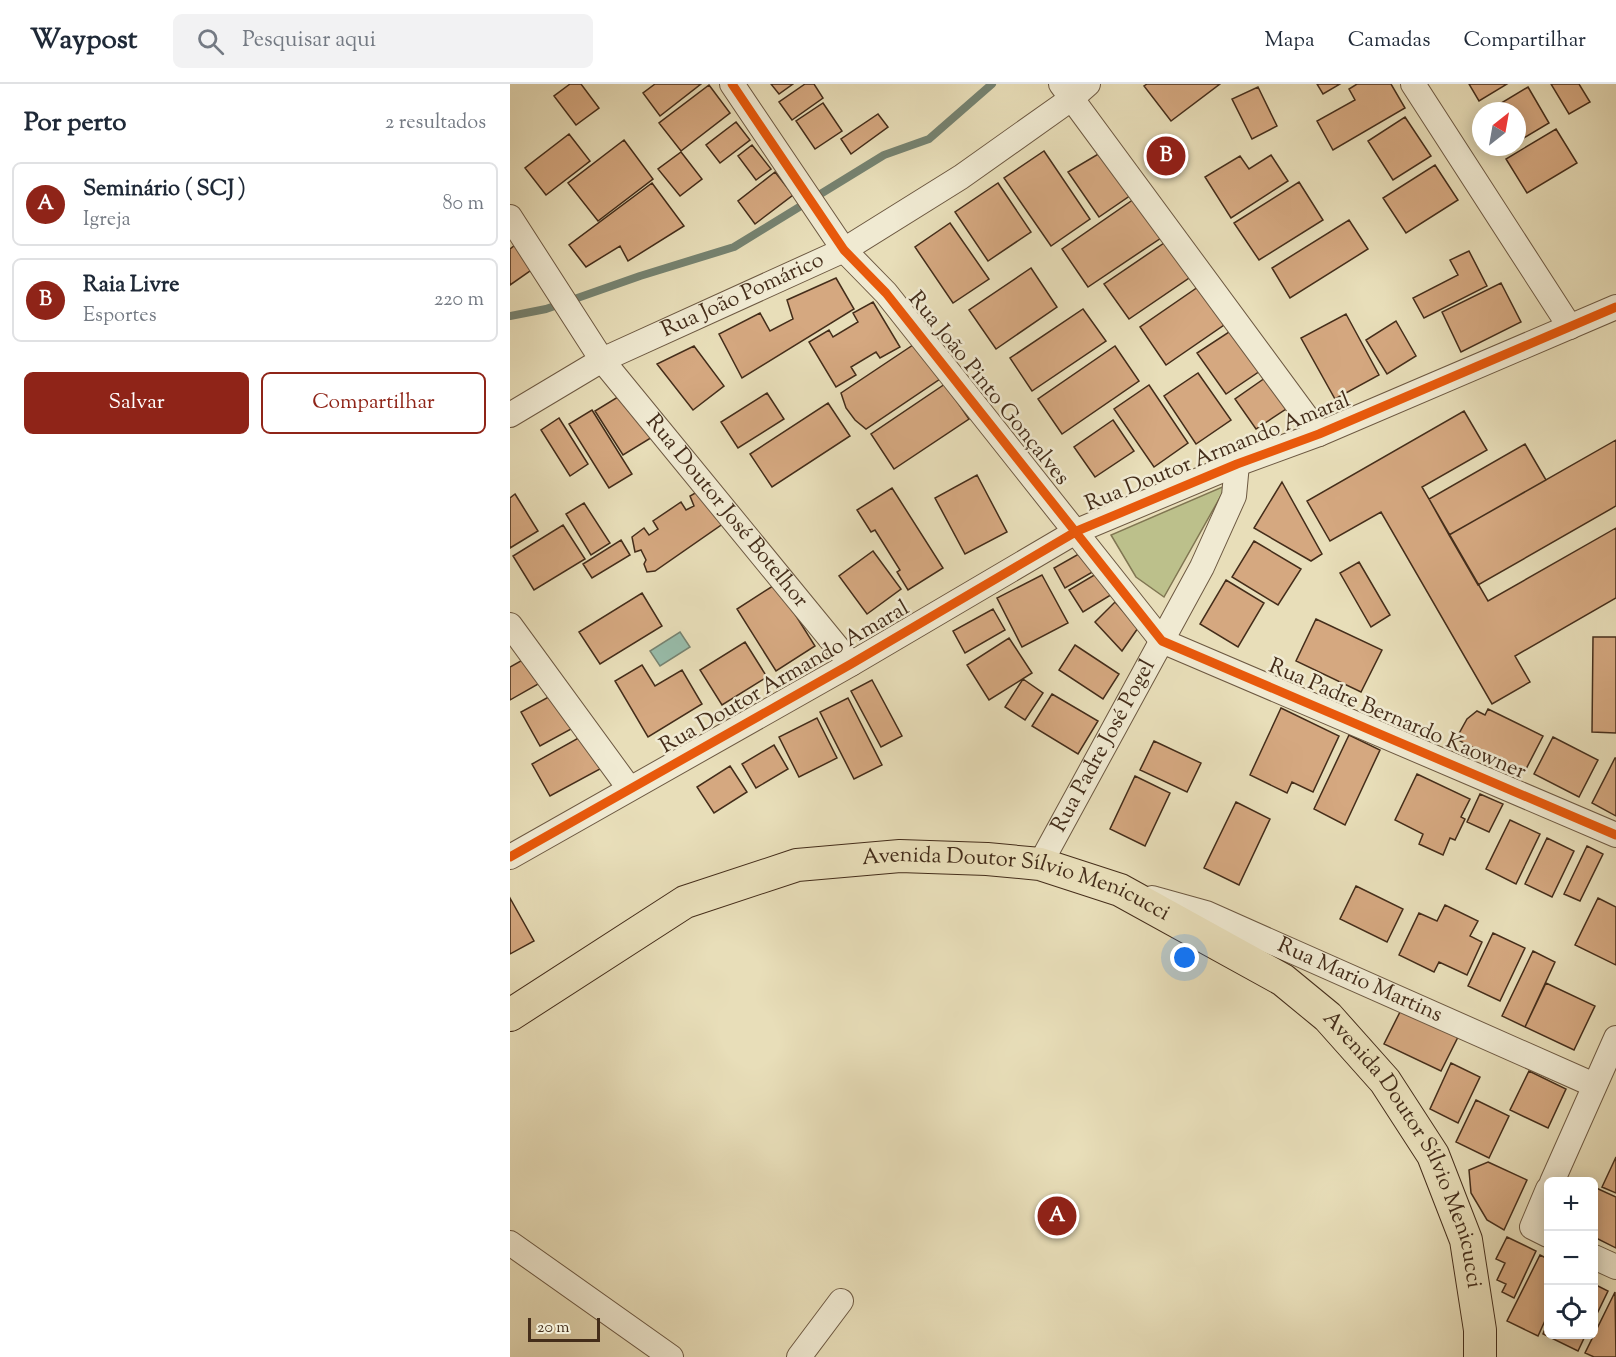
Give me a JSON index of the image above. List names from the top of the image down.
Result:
{
  "streets": {
    "main road": ["Avenida Doutor Sílvio Menicucci"],
    "street": [
      "Rua João Pomárico",
      "Rua João Pinto Gonçalves",
      "Rua Doutor Armando Amaral",
      "Rua Doutor José Botelhor",
      "Rua Padre Bernardo Kaowner",
      "Rua Padre José Pogel",
      "Rua Mario Martins"
    ]
  },
  "crossings": [
    ["Rua João Pomárico", "Rua João Pinto Gonçalves"],
    ["Rua João Pomárico", "Rua Doutor José Botelhor"],
    ["Rua João Pinto Gonçalves", "Rua Doutor Armando Amaral"],
    ["Rua João Pinto Gonçalves", "Rua Padre Bernardo Kaowner"],
    ["Rua João Pinto Gonçalves", "Rua Padre José Pogel"],
    ["Rua Doutor Armando Amaral", "Rua Doutor José Botelhor"],
    ["Rua Doutor Armando Amaral", "Rua Padre José Pogel"],
    ["Rua Padre Bernardo Kaowner", "Rua Padre José Pogel"],
    ["Rua Padre José Pogel", "Avenida Doutor Sílvio Menicucci"],
    ["Avenida Doutor Sílvio Menicucci", "Rua Mario Martins"]
  ],
  "scale_bar": "20 m",
  "north": "top right",
  "page": {
    "header": "Waypost",
    "search": "Pesquisar aqui",
    "nav": ["Mapa", "Camadas", "Compartilhar"],
    "heading": ["Por perto", "2 resultados"],
    "pins": ["B", "A"],
    "list": [
      {
        "mark": "A",
        "name": "Seminário ( SCJ )",
        "note": "Igreja",
        "value": "80 m"
      },
      {
        "mark": "B",
        "name": "Raia Livre",
        "note": "Esportes",
        "value": "220 m"
      }
    ],
    "buttons": ["Salvar", "Compartilhar"],
    "map_buttons": ["+", "−"],
    "scale": "20 m"
  }
}
